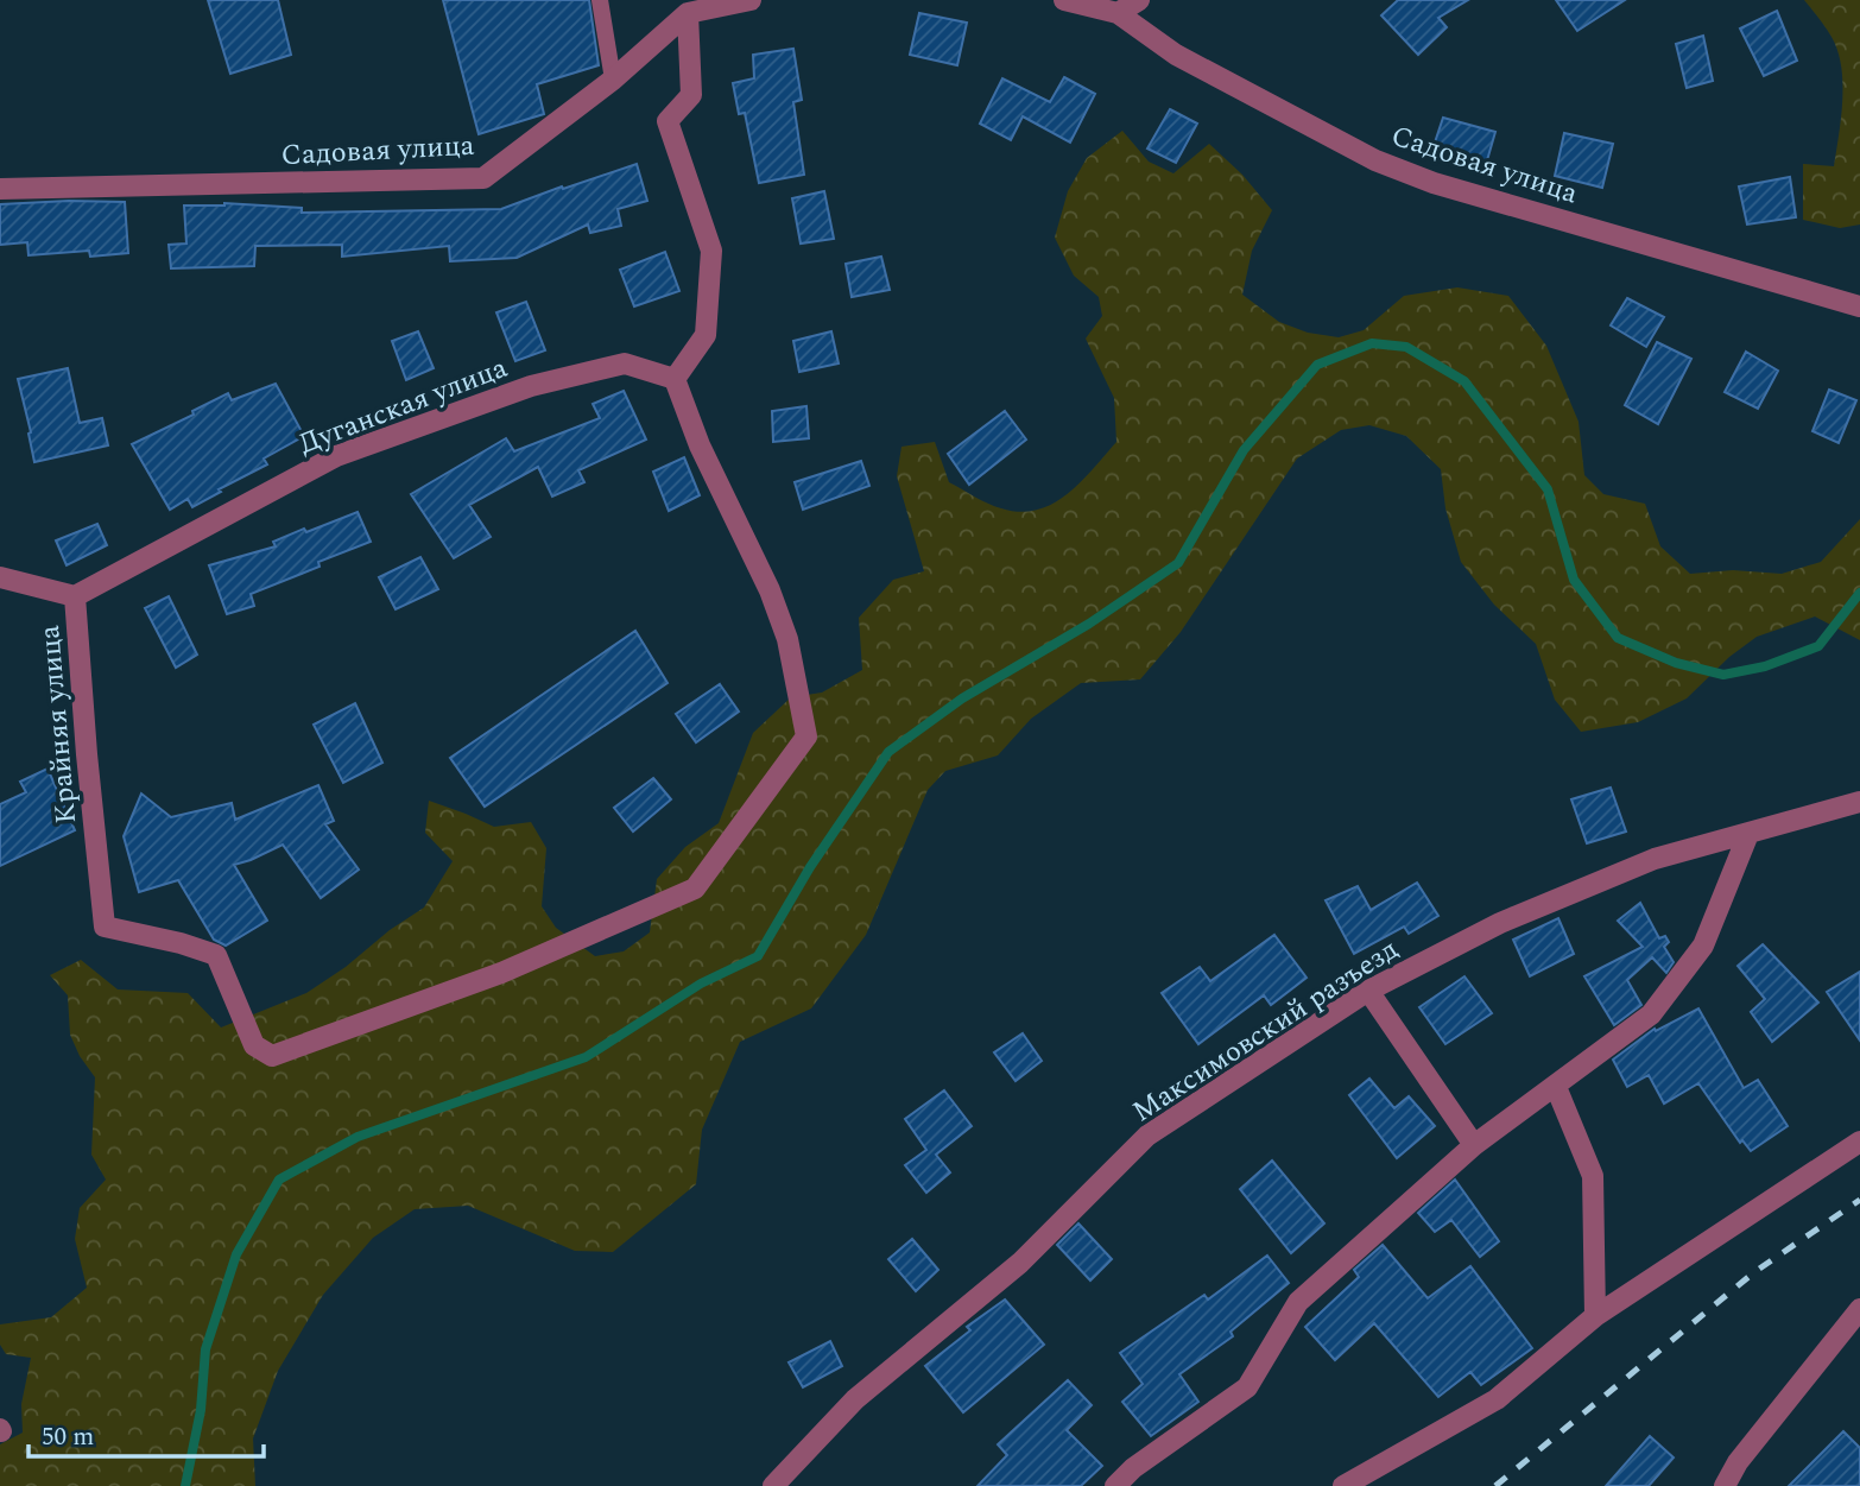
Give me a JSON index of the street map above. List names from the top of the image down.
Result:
{
  "streets": {
    "street": [
      "Садовая улица",
      "Дуганская улица",
      "Крайняя улица",
      "Максимовский разъезд"
    ]
  },
  "crossings": [
    ["Дуганская улица", "Крайняя улица"]
  ],
  "scale_bar": "50 m"
}
